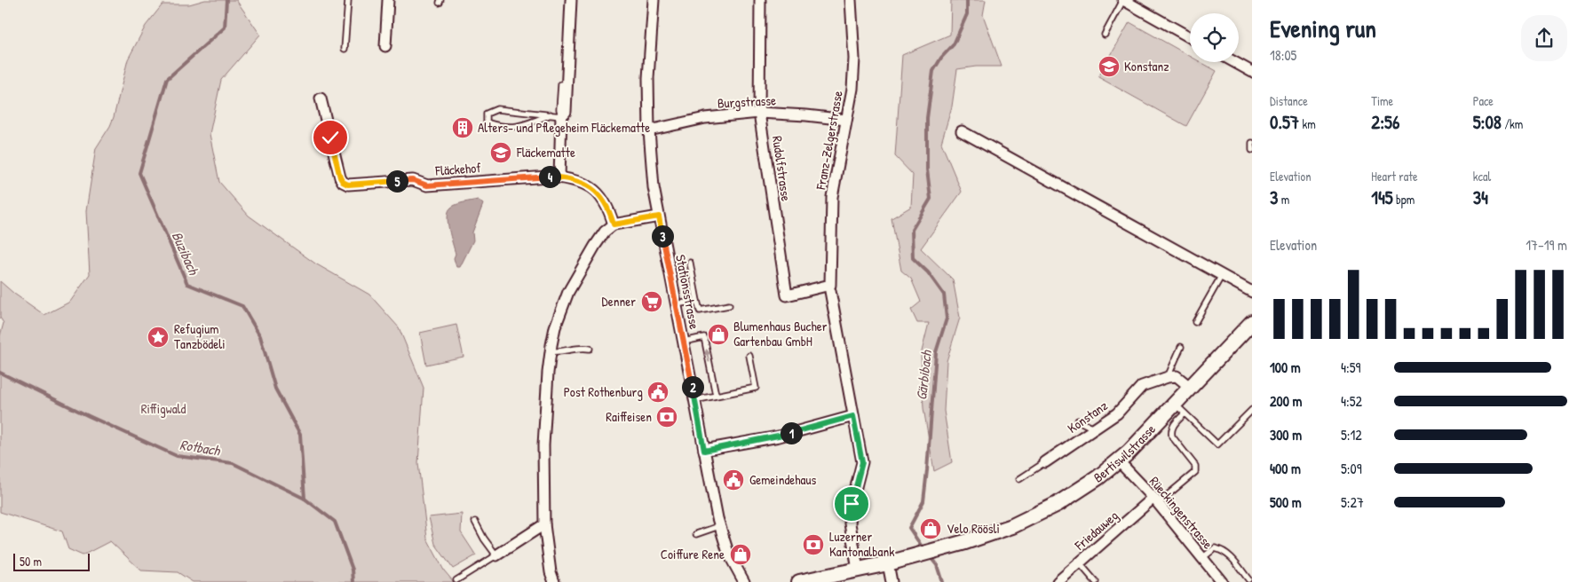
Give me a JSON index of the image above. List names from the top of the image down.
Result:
{
  "streets": {
    "main road": ["Bertiswilstrasse"],
    "street": [
      "Burgstrasse",
      "Franz-Zelgerstrasse",
      "Rudolfstrasse",
      "Fläckehof",
      "Stationsstrasse",
      "Konstanz",
      "Rüeckingenstrasse",
      "Friedauweg"
    ]
  },
  "crossings": [
    ["Burgstrasse", "Franz-Zelgerstrasse"],
    ["Burgstrasse", "Rudolfstrasse"],
    ["Burgstrasse", "Stationsstrasse"],
    ["Franz-Zelgerstrasse", "Rudolfstrasse"],
    ["Franz-Zelgerstrasse", "Bertiswilstrasse"],
    ["Bertiswilstrasse", "Rüeckingenstrasse"],
    ["Rüeckingenstrasse", "Friedauweg"]
  ],
  "water": ["Buzibach", "Gärbibach", "Rotbach"],
  "parks": ["Riffigwald"],
  "places": {
    "school or university": ["Konstanz", "Fläckematte"],
    "building": ["Alters- und Pflegeheim Fläckematte"],
    "supermarket": ["Denner"],
    "shop": ["Blumenhaus Bucher Gartenbau GmbH", "Velo Röösli", "Coiffure Rene"],
    "place": ["Refugium Tanzbödeli"],
    "public building": ["Post Rothenburg", "Gemeindehaus"],
    "bank": ["Raiffeisen", "Luzerner Kantonalbank"]
  },
  "scale_bar": "50 m",
  "page": {
    "heading": ["Evening run", "18:05"],
    "stats": [
      ["Distance", "0.57 km"],
      ["Time", "2:56"],
      ["Pace", "5:08 /km"],
      ["Elevation", "3 m"],
      ["Heart rate", "145 bpm"],
      ["kcal", "34"]
    ],
    "pins": [
      "4",
      "5",
      "3",
      "2",
      "1"
    ],
    "chart": ["Elevation", "17–19 m"],
    "list": [
      {
        "name": "100 m",
        "note": "4:59"
      },
      {
        "name": "200 m",
        "note": "4:52"
      },
      {
        "name": "300 m",
        "note": "5:12"
      },
      {
        "name": "400 m",
        "note": "5:09"
      },
      {
        "name": "500 m",
        "note": "5:27"
      }
    ],
    "scale": "50 m"
  }
}
